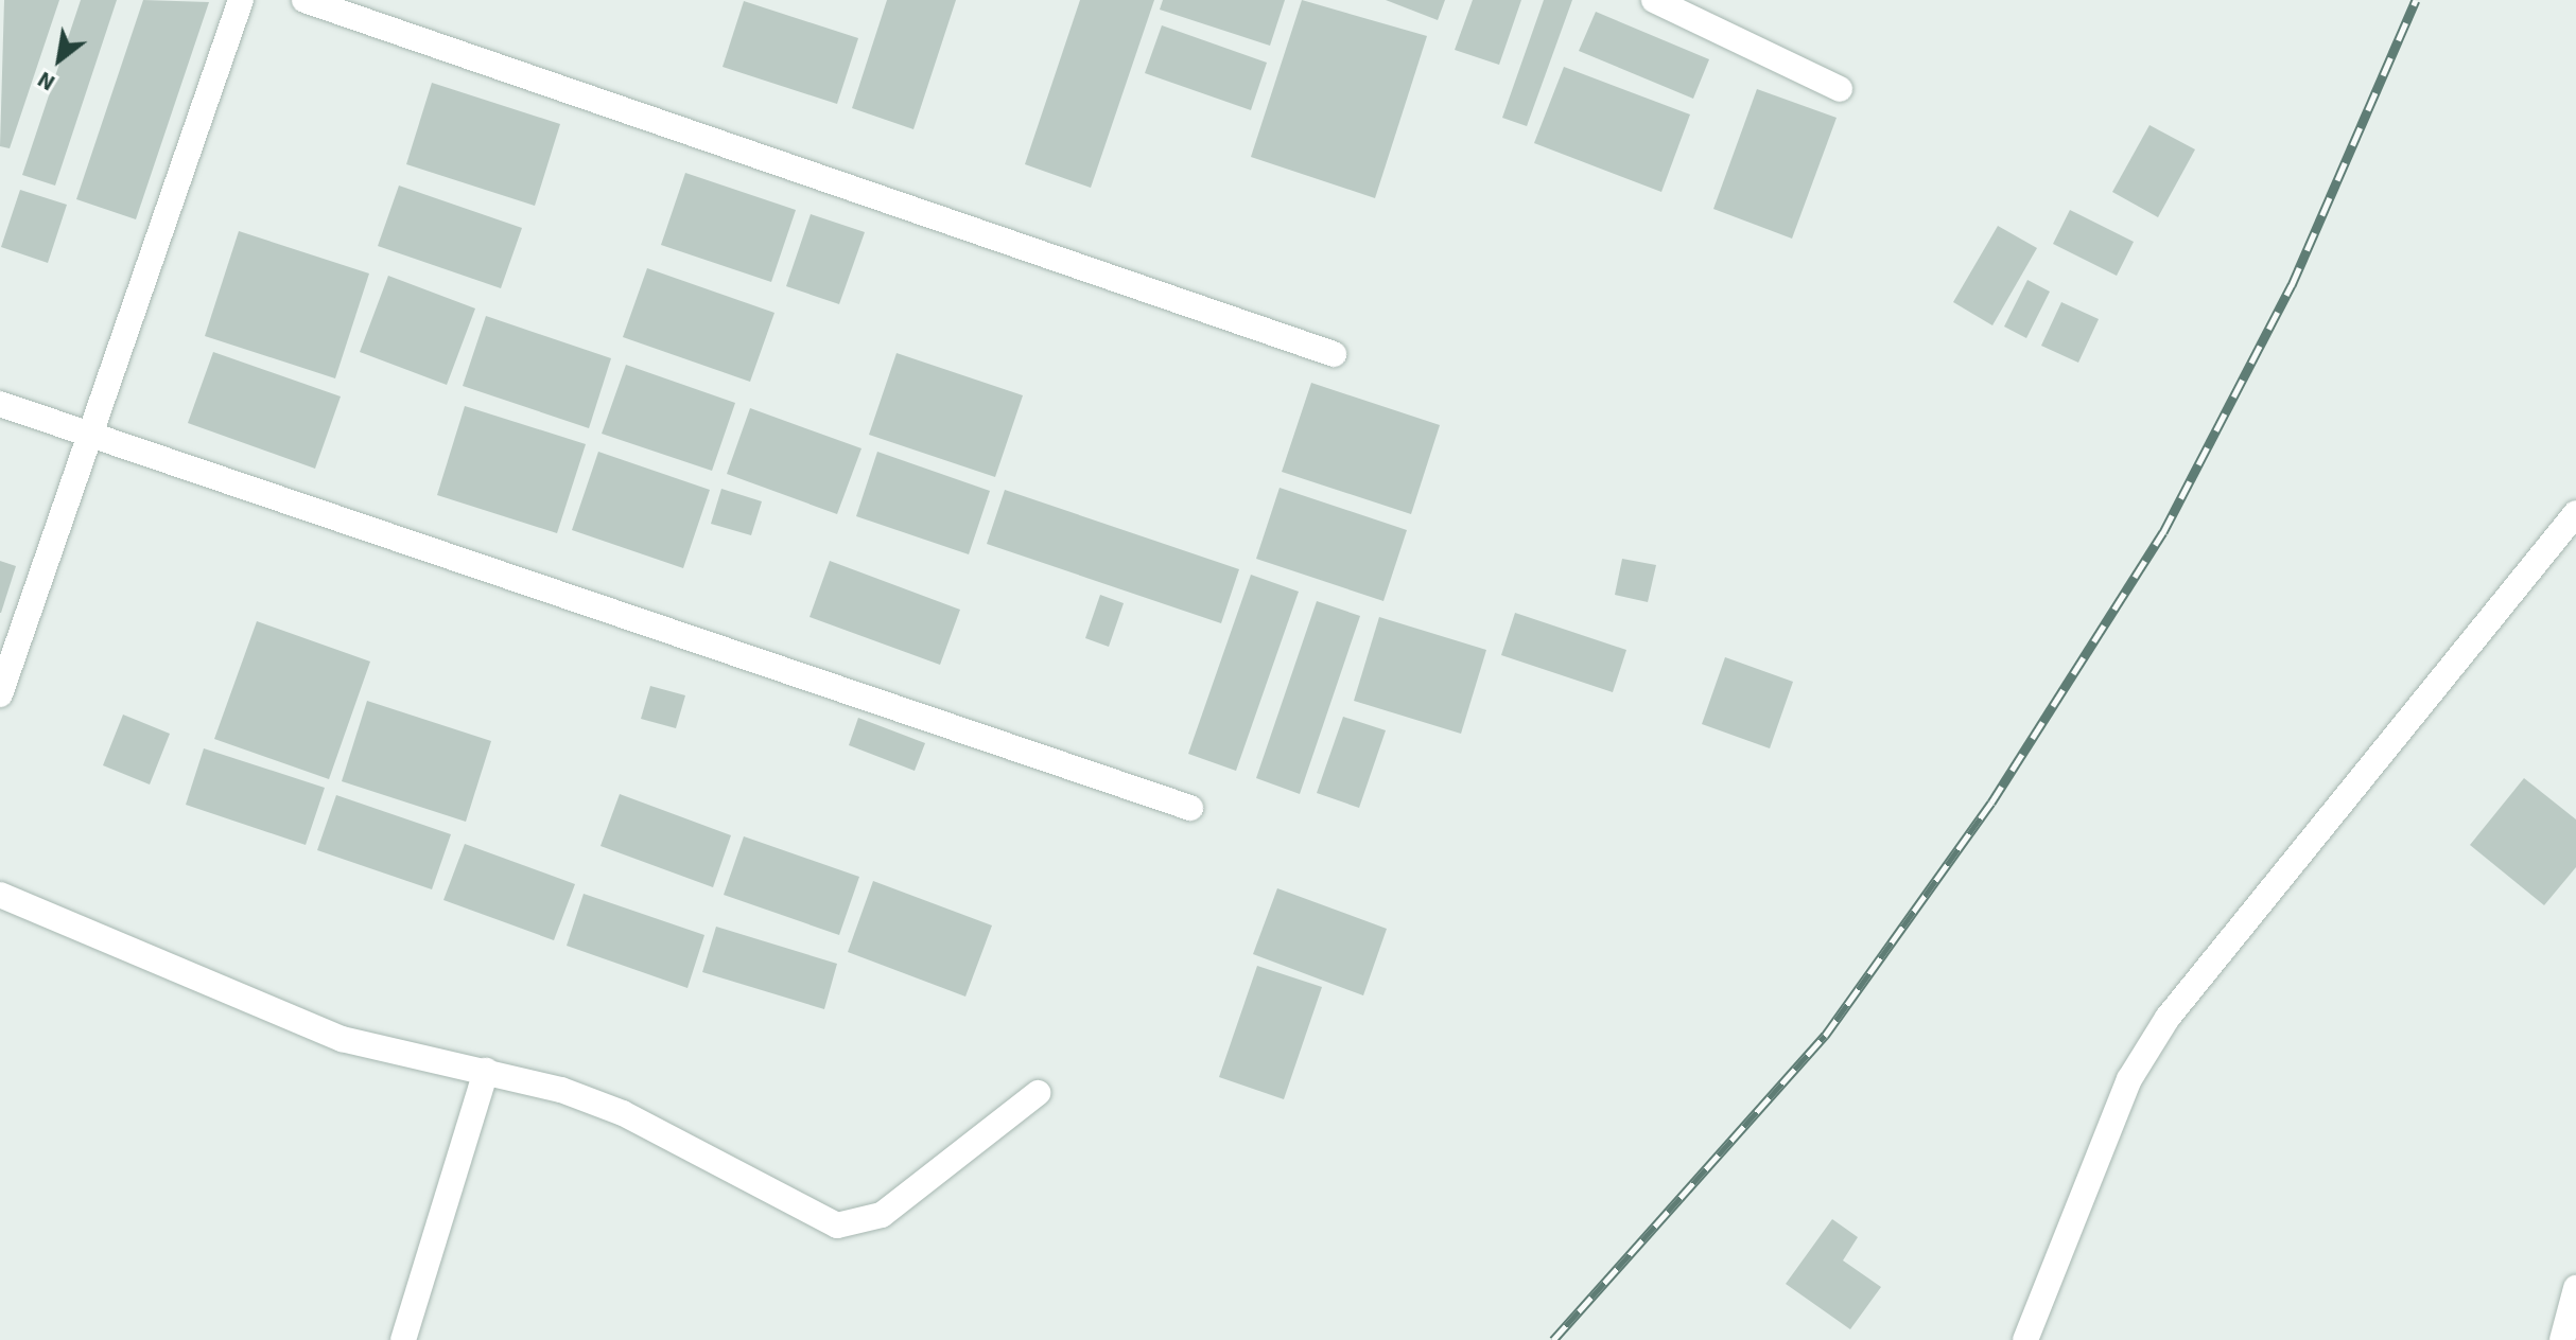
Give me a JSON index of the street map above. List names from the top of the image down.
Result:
{
  "north": "bottom left"
}
